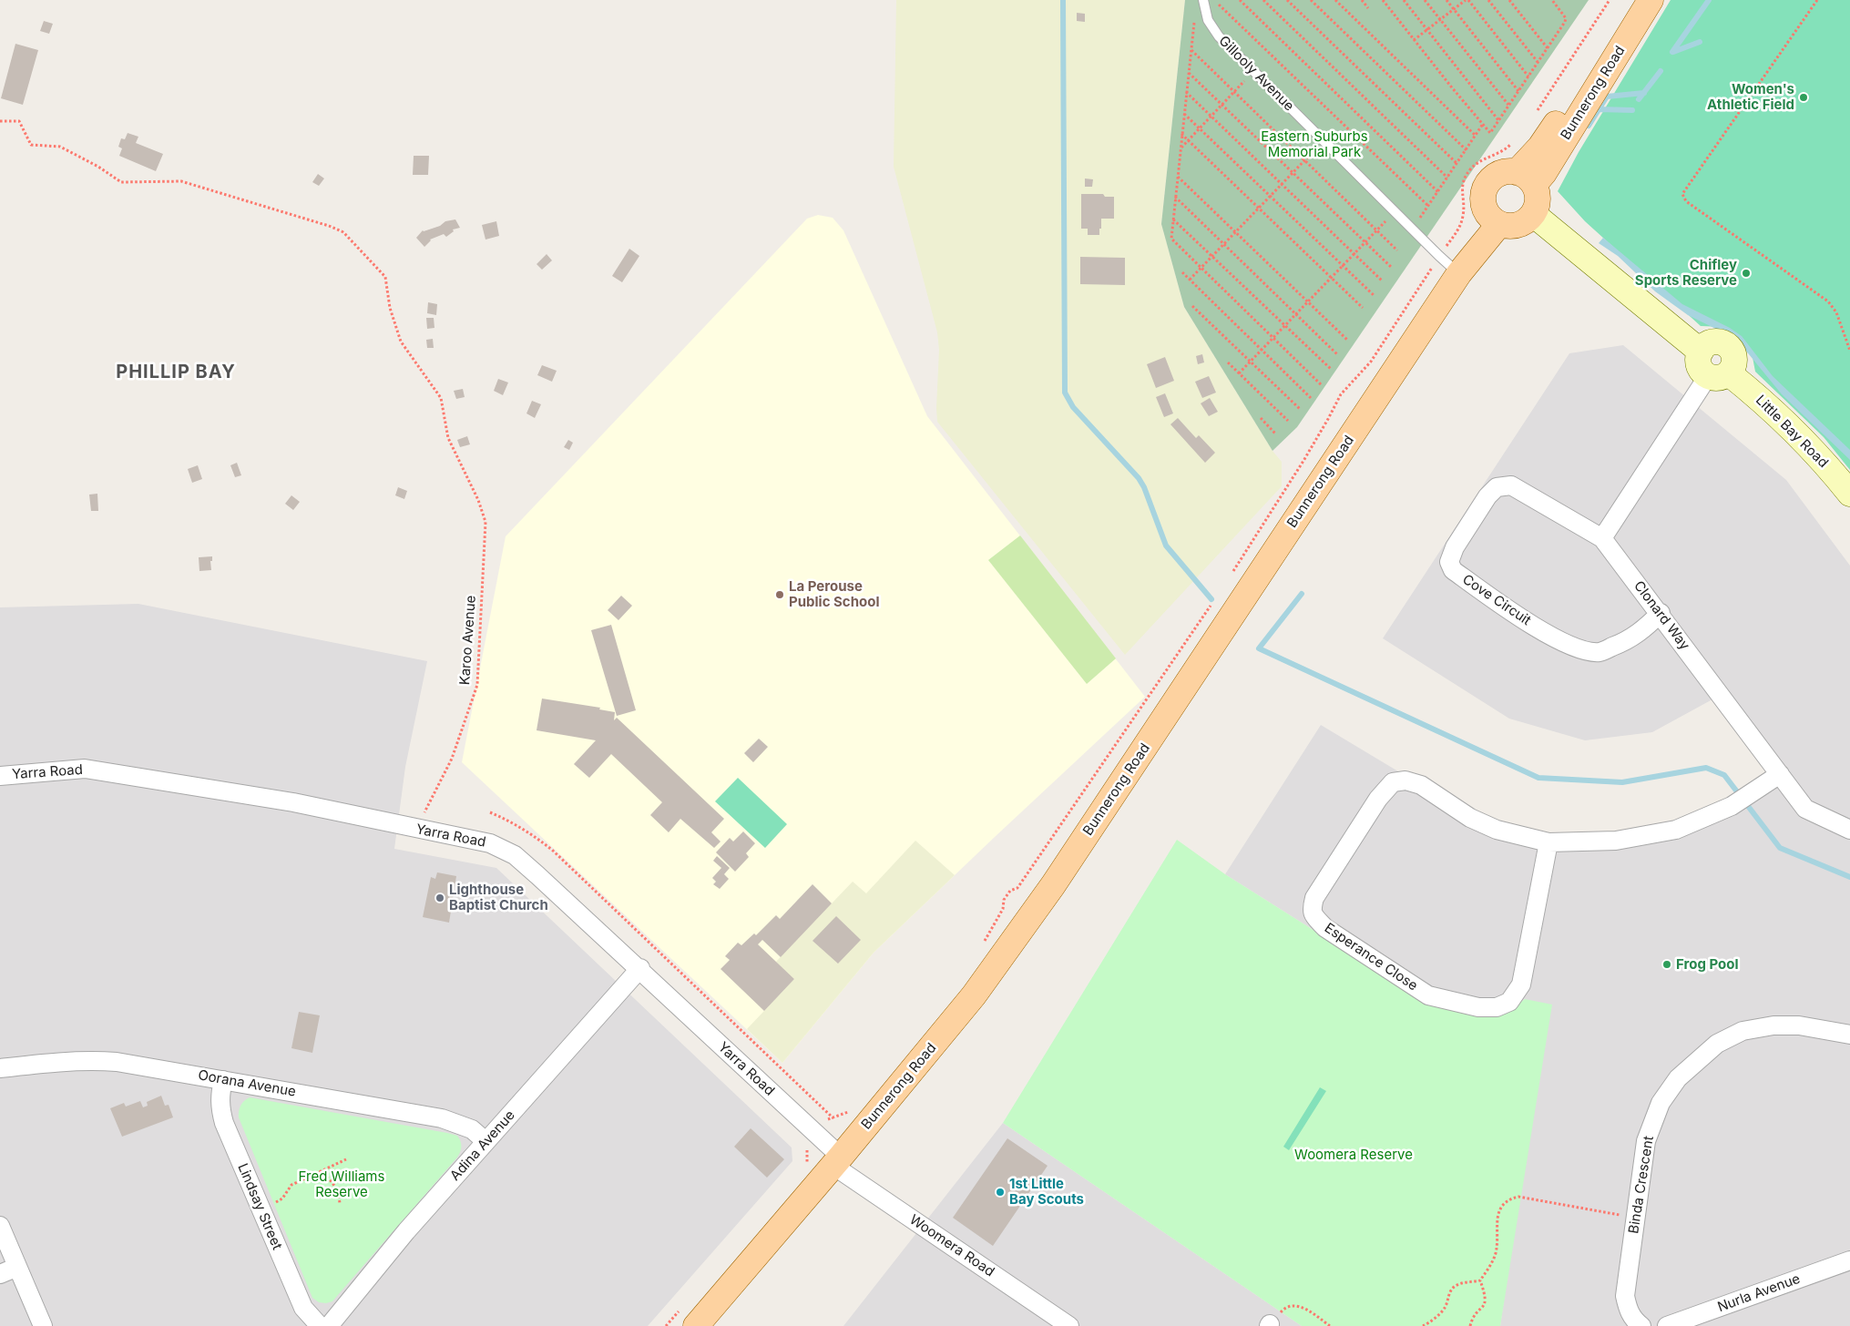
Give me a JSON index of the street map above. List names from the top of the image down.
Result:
{
  "streets": {
    "main road": ["Bunnerong Road"],
    "street": [
      "Little Bay Road",
      "Cove Circuit",
      "Clonard Way",
      "Yarra Road",
      "Esperance Close",
      "Oorana Avenue",
      "Adina Avenue",
      "Binda Crescent",
      "Lindsay Street",
      "Woomera Road",
      "Nurla Avenue"
    ],
    "lane": ["Gillooly Avenue"],
    "path": ["Karoo Avenue"]
  },
  "crossings": [
    ["Gillooly Avenue", "Bunnerong Road"],
    ["Bunnerong Road", "Yarra Road"],
    ["Bunnerong Road", "Woomera Road"],
    ["Cove Circuit", "Clonard Way"],
    ["Clonard Way", "Esperance Close"],
    ["Karoo Avenue", "Yarra Road"],
    ["Yarra Road", "Adina Avenue"],
    ["Yarra Road", "Woomera Road"],
    ["Oorana Avenue", "Adina Avenue"],
    ["Oorana Avenue", "Lindsay Street"]
  ],
  "districts": ["PHILLIP BAY"],
  "parks": ["Eastern Suburbs Memorial Park", "Woomera Reserve", "Fred Williams Reserve"],
  "places": [
    "Women's Athletic Field",
    "Chifley Sports Reserve",
    "La Perouse Public School",
    "Lighthouse Baptist Church",
    "Frog Pool",
    "1st Little Bay Scouts"
  ]
}
